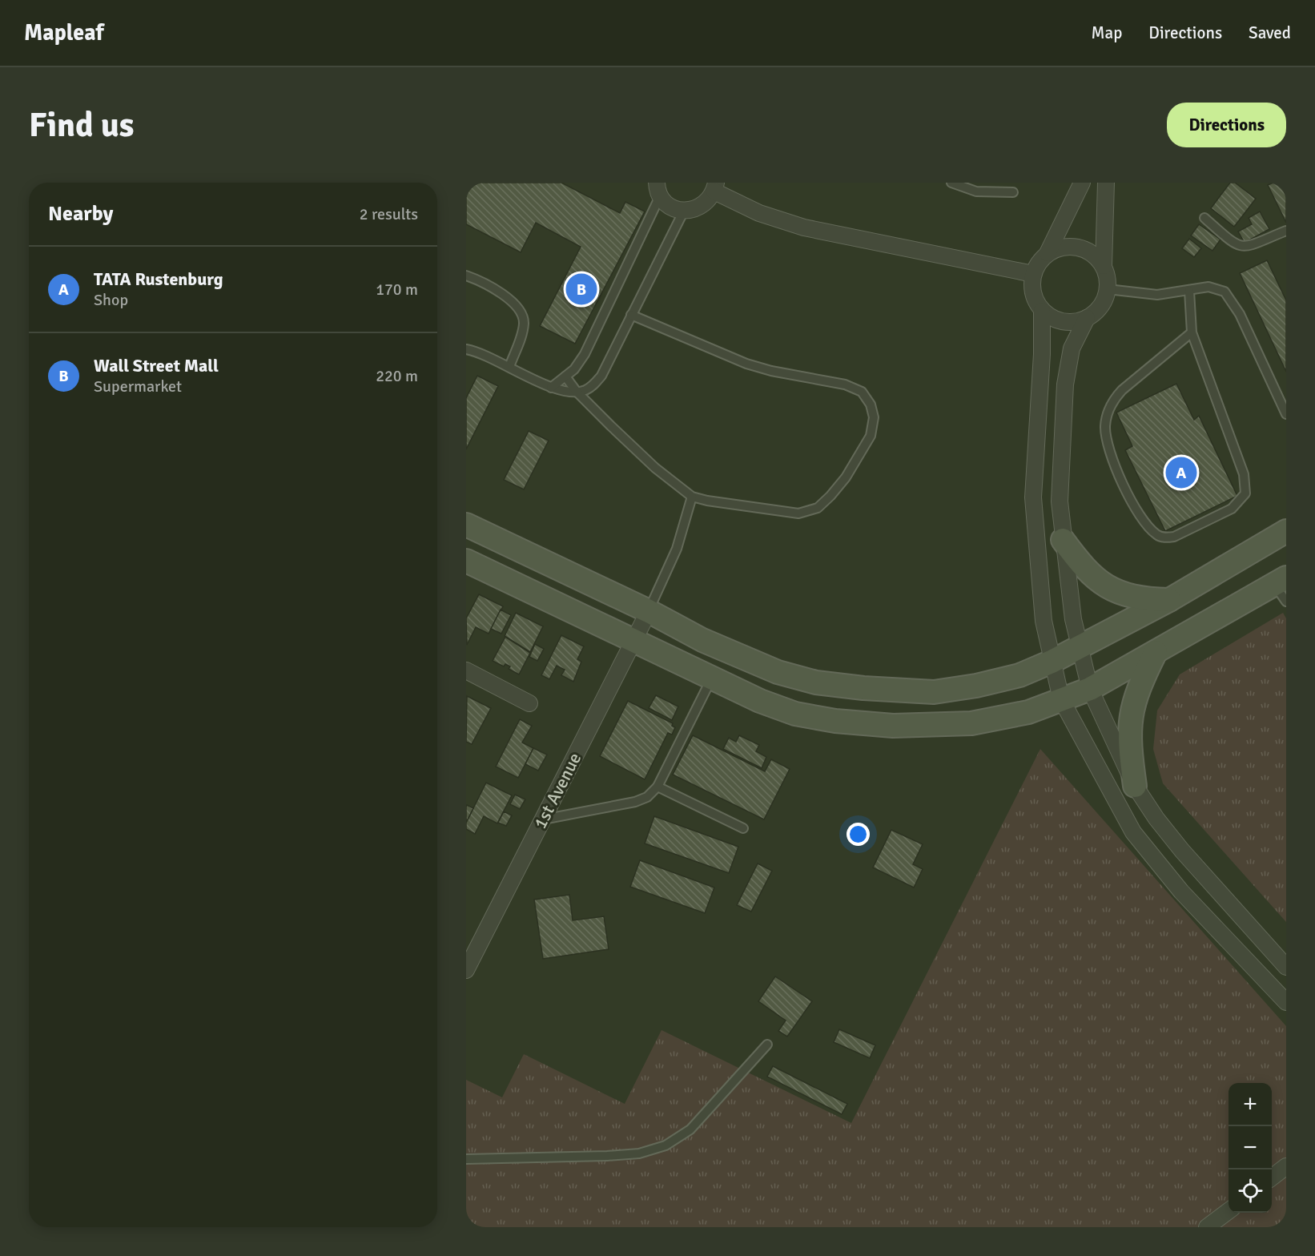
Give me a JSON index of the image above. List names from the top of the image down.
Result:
{
  "streets": {
    "street": ["1st Avenue"]
  },
  "page": {
    "header": "Mapleaf",
    "nav": ["Map", "Directions", "Saved"],
    "buttons": "Directions",
    "title": "Find us",
    "heading": ["Nearby", "2 results"],
    "list": [
      {
        "mark": "A",
        "name": "TATA Rustenburg",
        "note": "Shop",
        "value": "170 m"
      },
      {
        "mark": "B",
        "name": "Wall Street Mall",
        "note": "Supermarket",
        "value": "220 m"
      }
    ],
    "pins": ["B", "A"],
    "map_buttons": ["+", "−"]
  }
}
